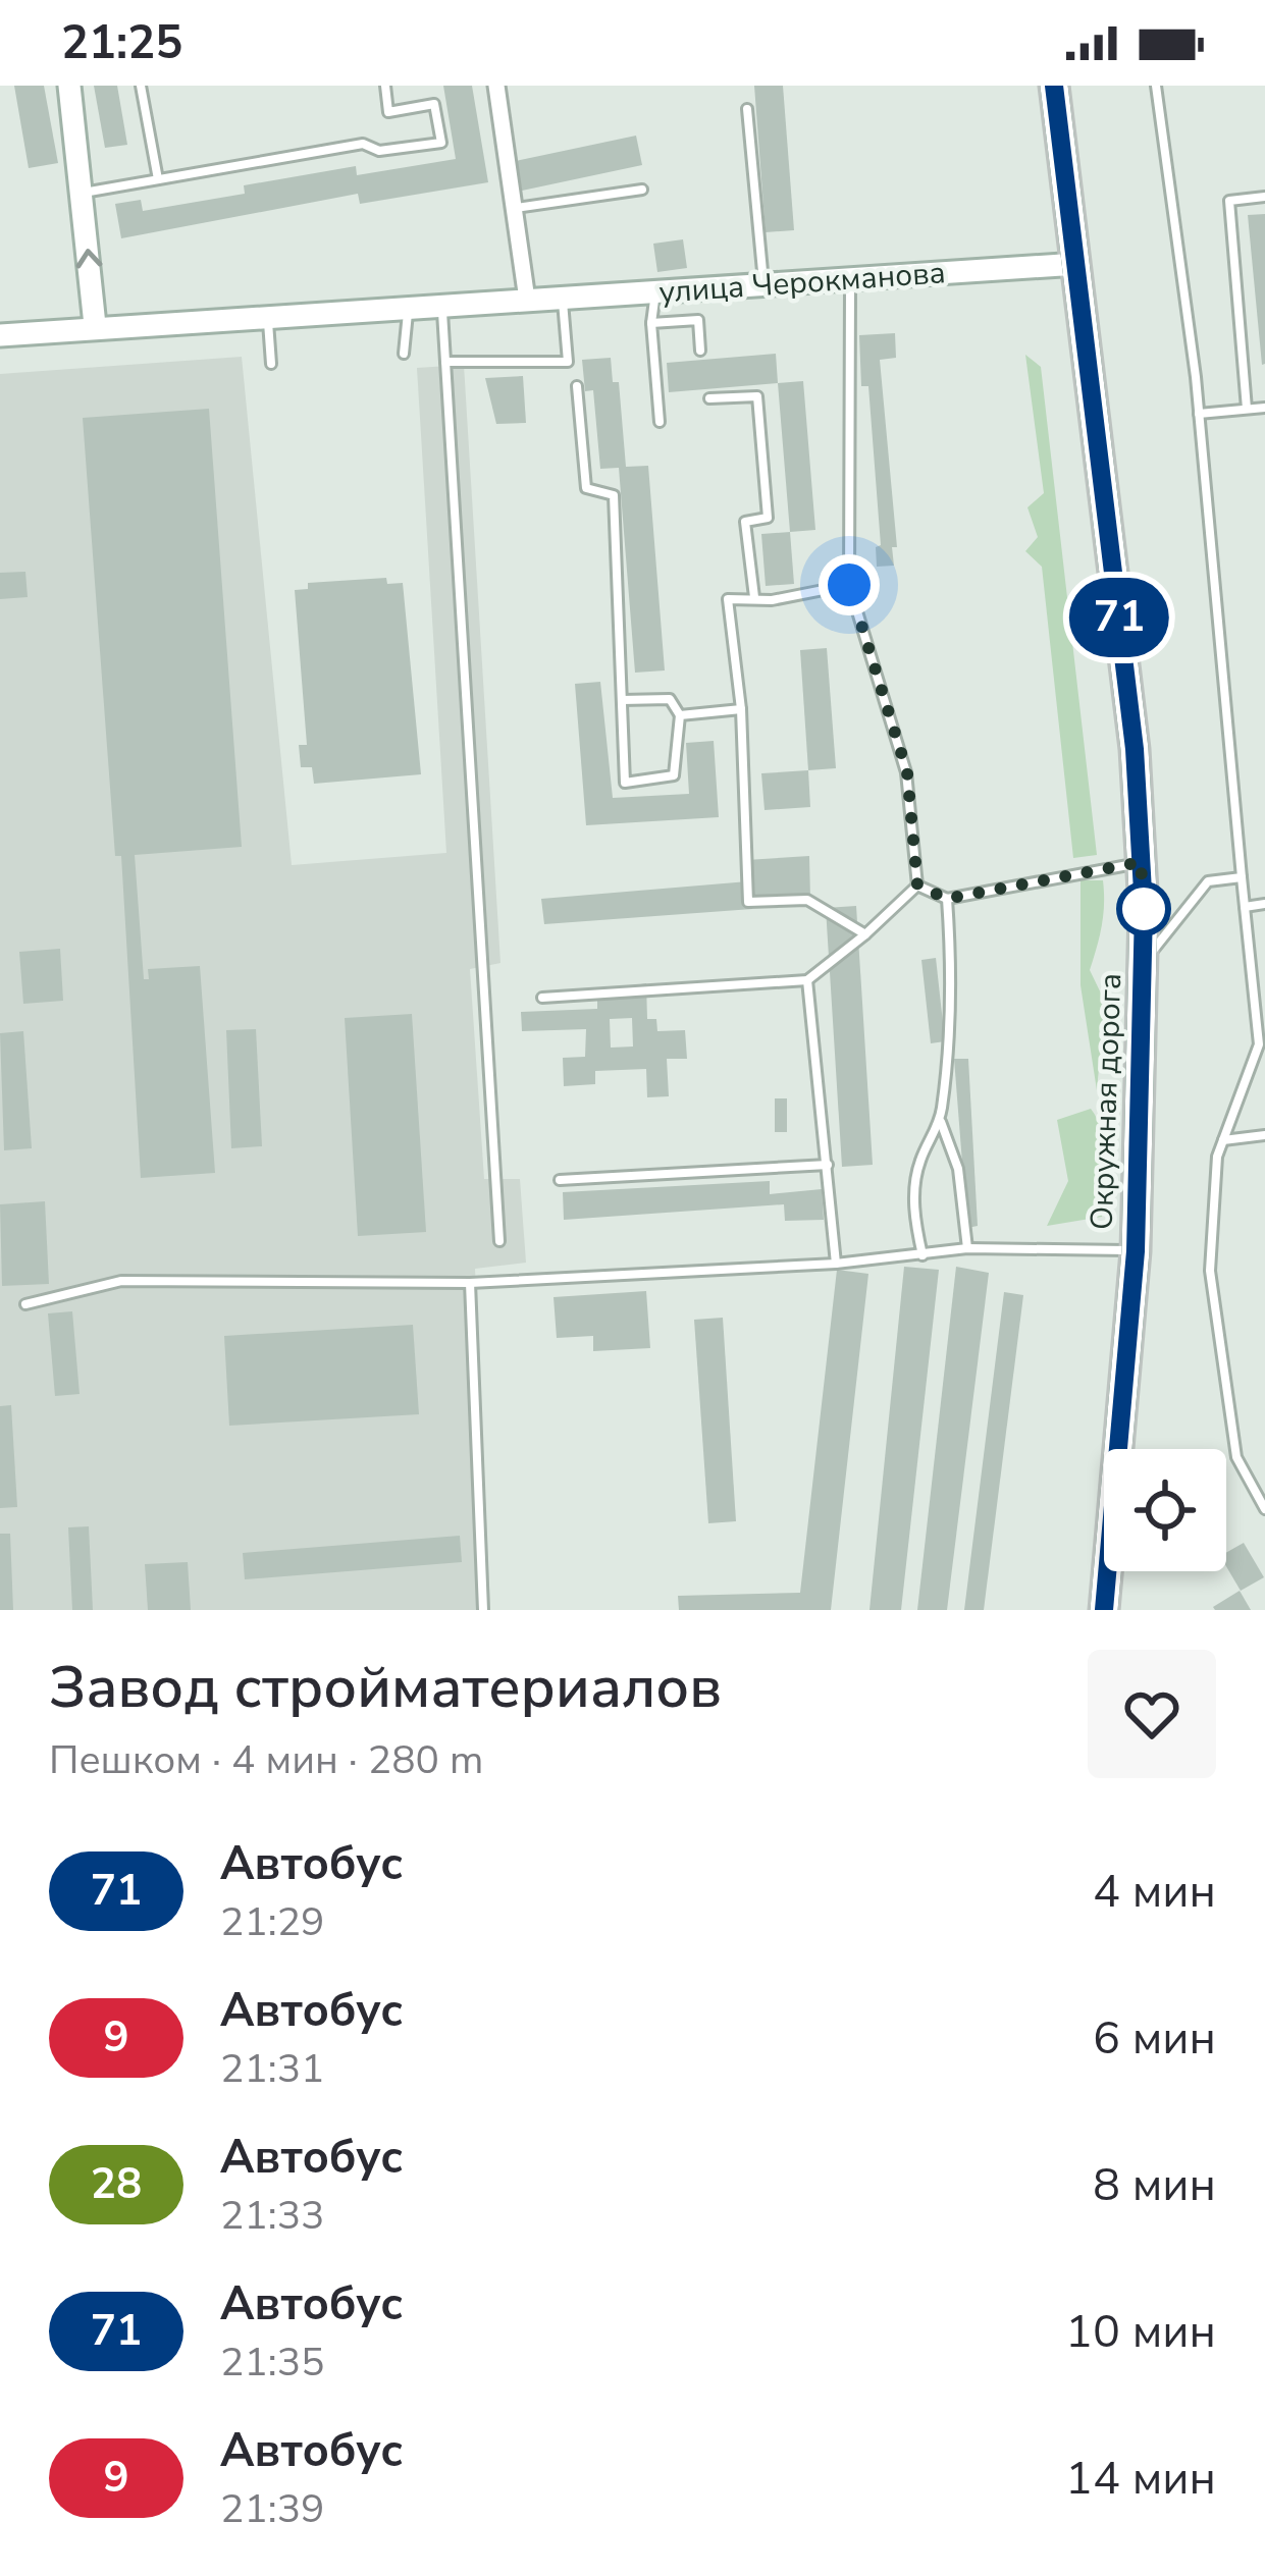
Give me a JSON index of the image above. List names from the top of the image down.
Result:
{
  "streets": {
    "highway": ["Окружная дорога"],
    "street": ["улица Черокманова"]
  },
  "crossings": [
    ["улица Черокманова", "Окружная дорога"]
  ],
  "lines": ["bus line 71"],
  "page": {
    "status": "21:25",
    "on_map": "71",
    "heading": ["Завод стройматериалов", "Пешком · 4 мин · 280 m"],
    "list": [
      {
        "mark": "71",
        "name": "Автобус",
        "note": "21:29",
        "value": "4 мин"
      },
      {
        "mark": "9",
        "name": "Автобус",
        "note": "21:31",
        "value": "6 мин"
      },
      {
        "mark": "28",
        "name": "Автобус",
        "note": "21:33",
        "value": "8 мин"
      },
      {
        "mark": "71",
        "name": "Автобус",
        "note": "21:35",
        "value": "10 мин"
      },
      {
        "mark": "9",
        "name": "Автобус",
        "note": "21:39",
        "value": "14 мин"
      }
    ]
  }
}
